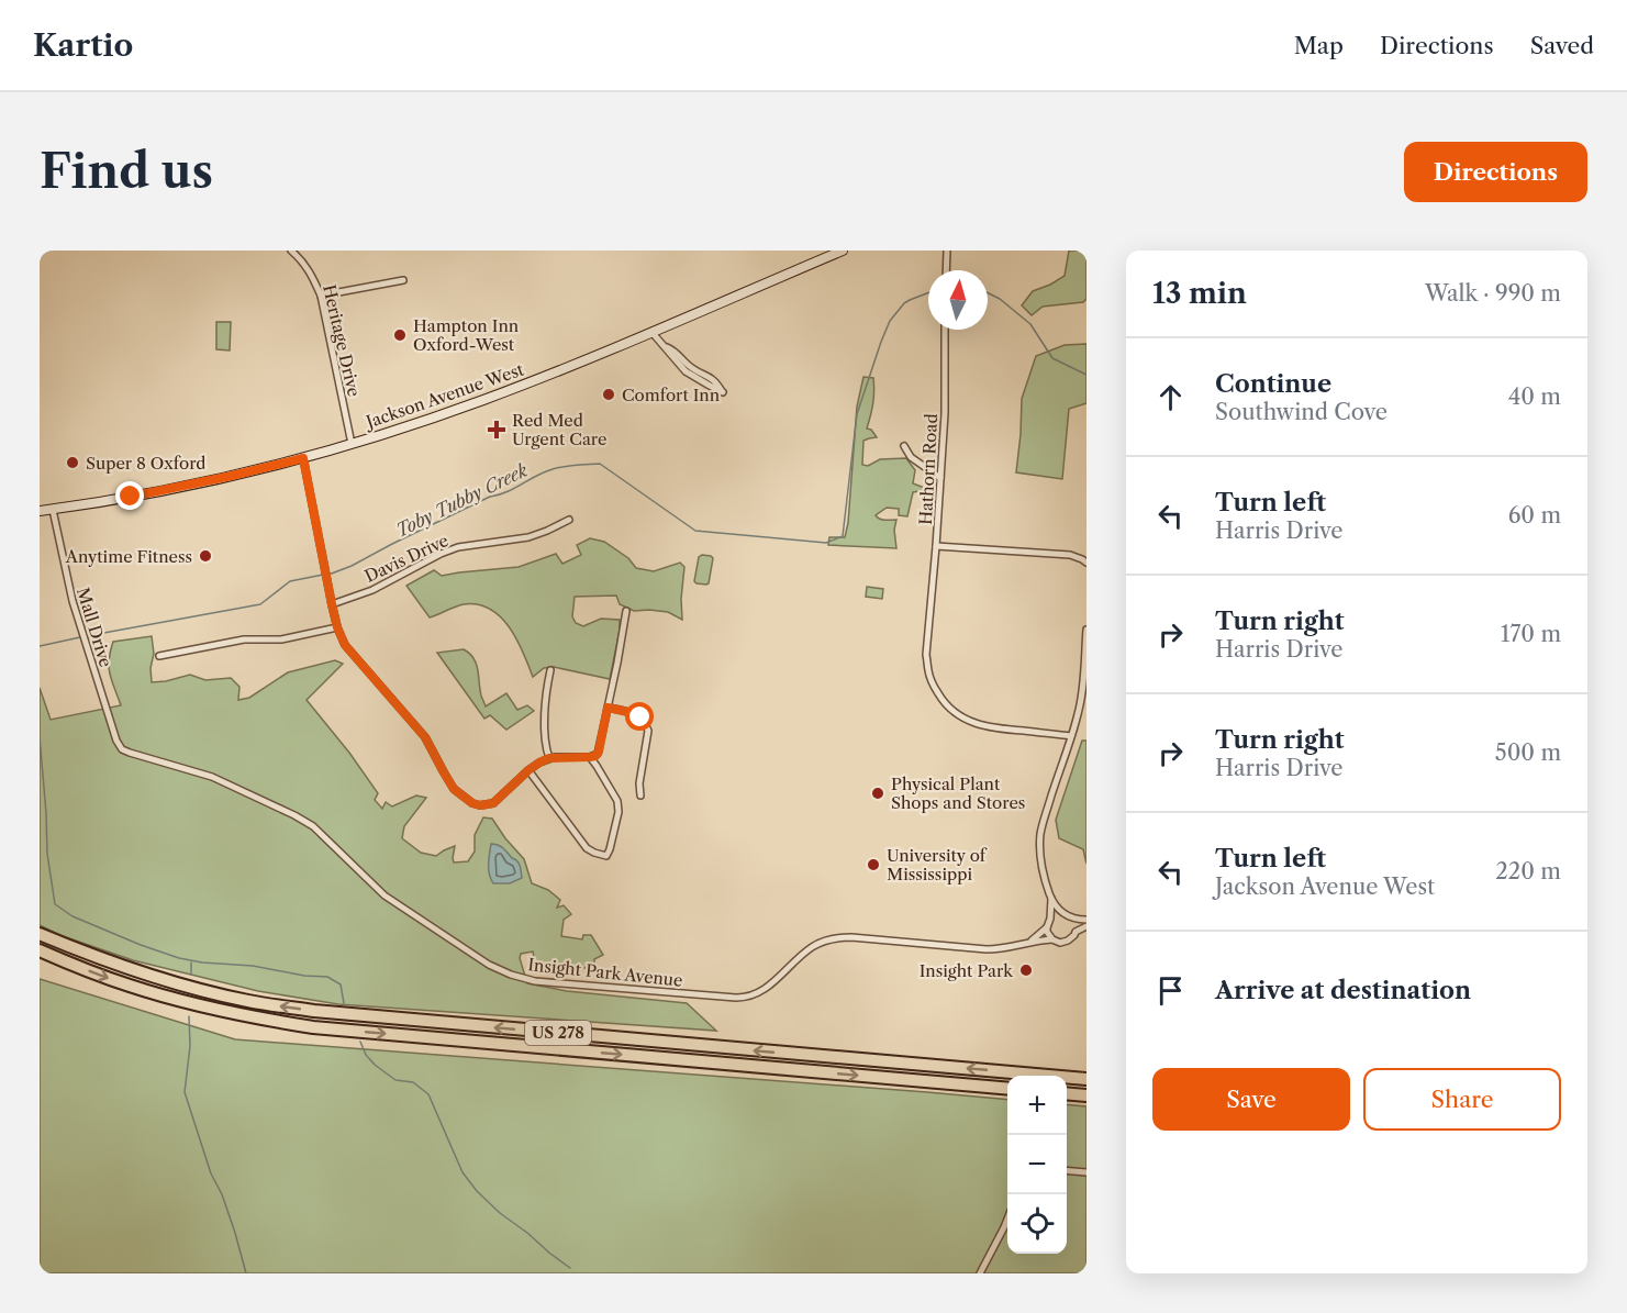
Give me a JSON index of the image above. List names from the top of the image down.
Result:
{
  "streets": {
    "highway": ["US 278"],
    "main road": ["Jackson Avenue West"],
    "street": [
      "Heritage Drive",
      "Hathorn Road",
      "Davis Drive",
      "Mall Drive",
      "Insight Park Avenue"
    ]
  },
  "crossings": [
    ["Heritage Drive", "Jackson Avenue West"],
    ["Jackson Avenue West", "Mall Drive"],
    ["Mall Drive", "Insight Park Avenue"]
  ],
  "water": ["Toby Tubby Creek"],
  "places": {
    "other": [
      "Hampton Inn Oxford-West",
      "Comfort Inn",
      "Super 8 Oxford",
      "Anytime Fitness",
      "Physical Plant Shops and Stores",
      "University of Mississippi",
      "Insight Park"
    ],
    "health": ["Red Med Urgent Care"]
  },
  "north": "top",
  "page": {
    "header": "Kartio",
    "nav": ["Map", "Directions", "Saved"],
    "buttons": [
      "Directions",
      ["Save", "Share"]
    ],
    "title": "Find us",
    "heading": ["13 min", "Walk · 990 m"],
    "list": [
      ["Continue", "Southwind Cove", "40 m"],
      ["Turn left", "Harris Drive", "60 m"],
      ["Turn right", "Harris Drive", "170 m"],
      ["Turn right", "Harris Drive", "500 m"],
      ["Turn left", "Jackson Avenue West", "220 m"],
      "Arrive at destination"
    ],
    "map_buttons": ["+", "−"]
  }
}
